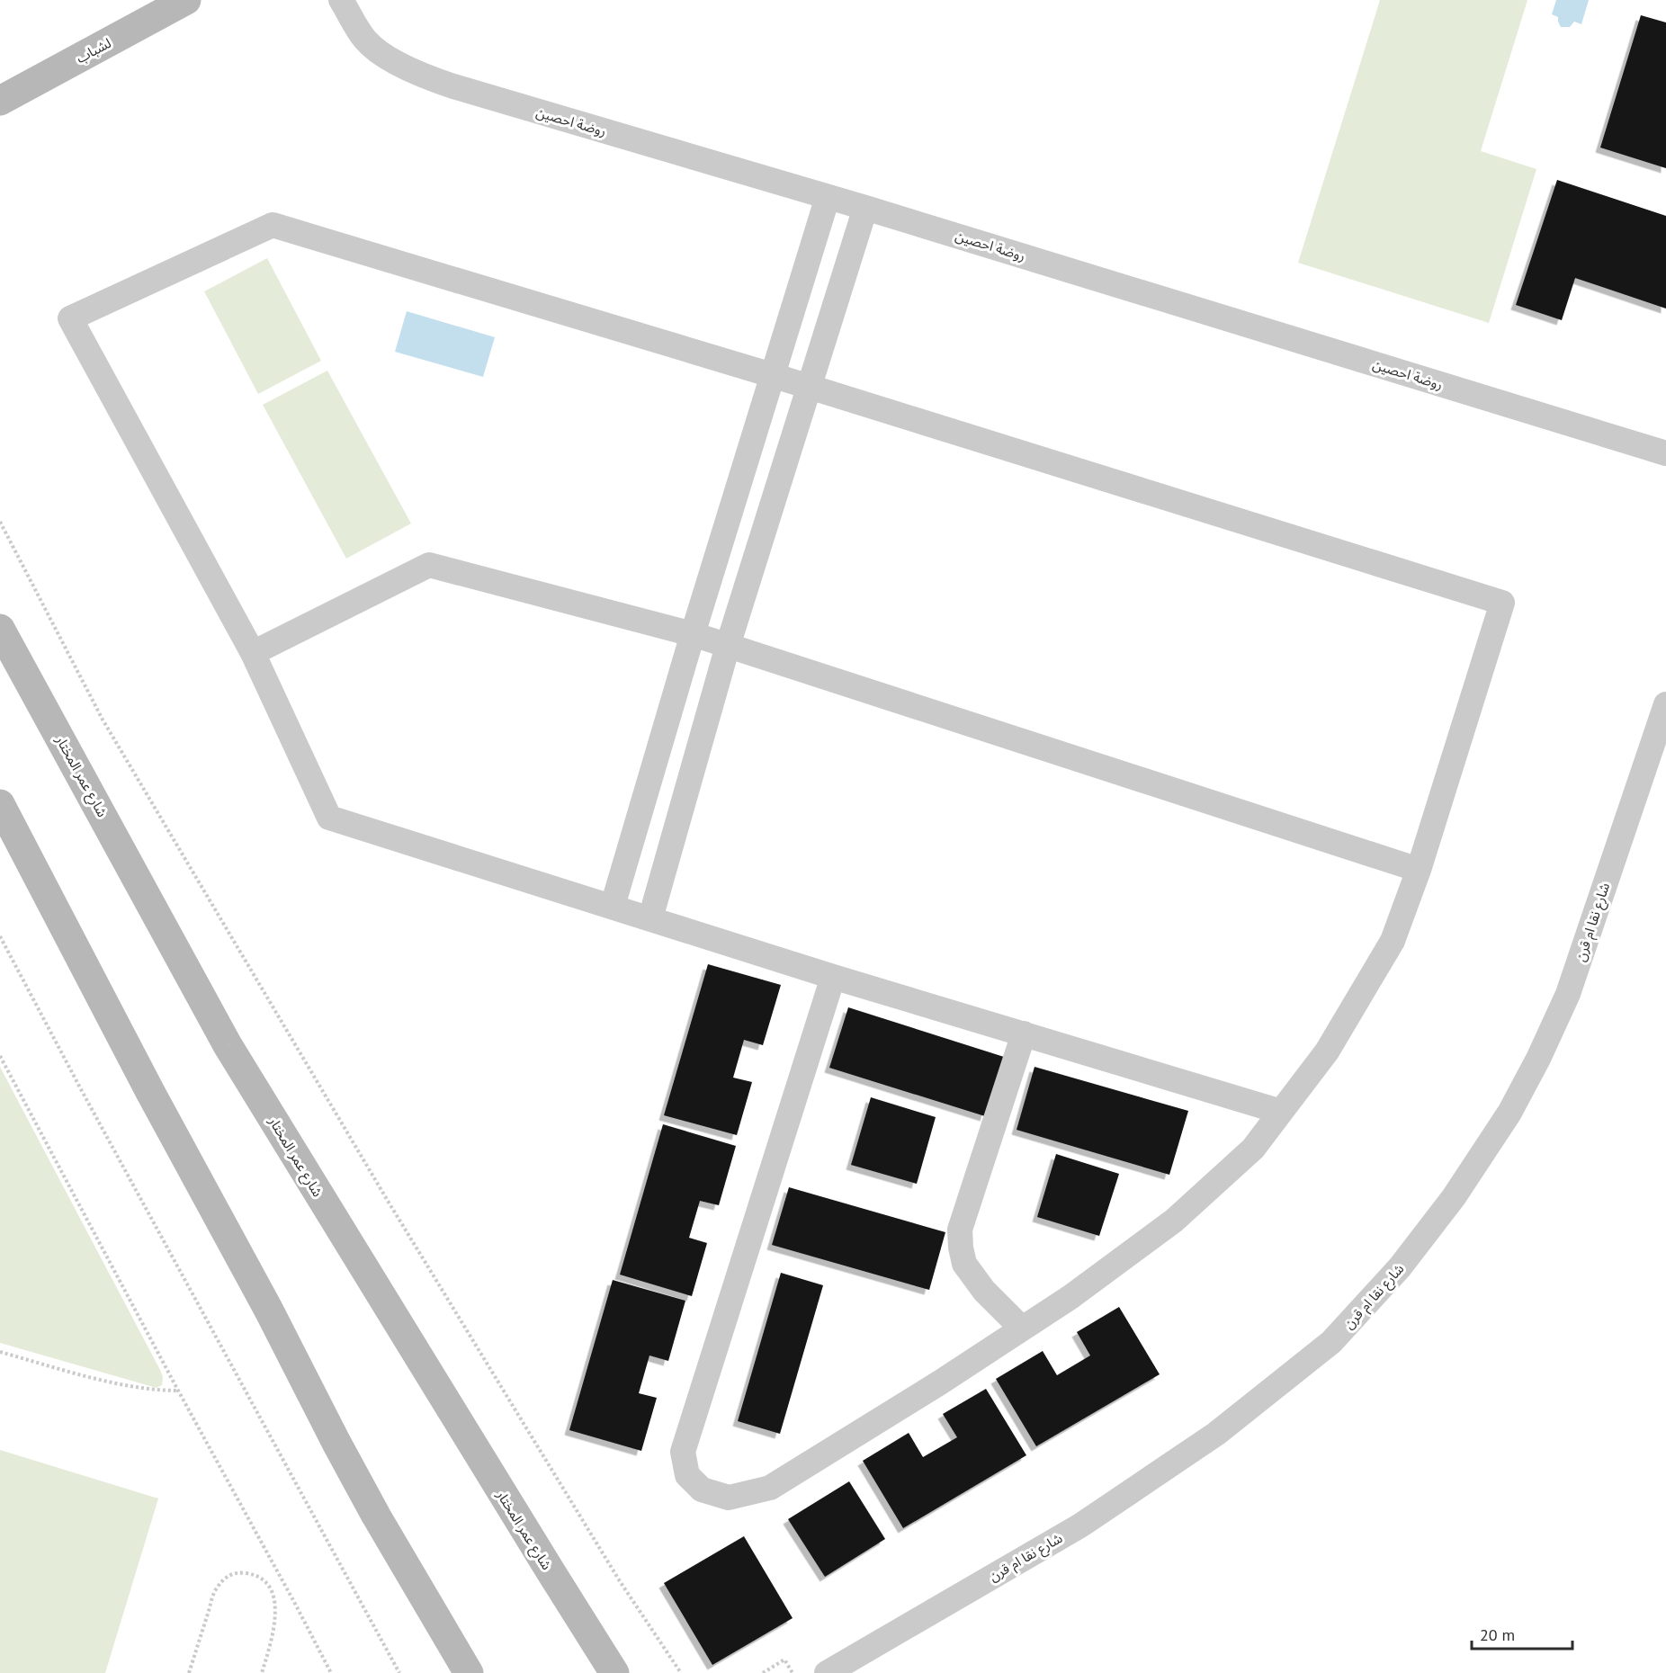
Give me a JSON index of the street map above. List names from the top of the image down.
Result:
{
  "streets": {
    "main road": ["لشباب", "شارع عمر المختار"],
    "street": ["روضة احصين", "شارع نقا ام قرن"]
  },
  "scale_bar": "20 m"
}
